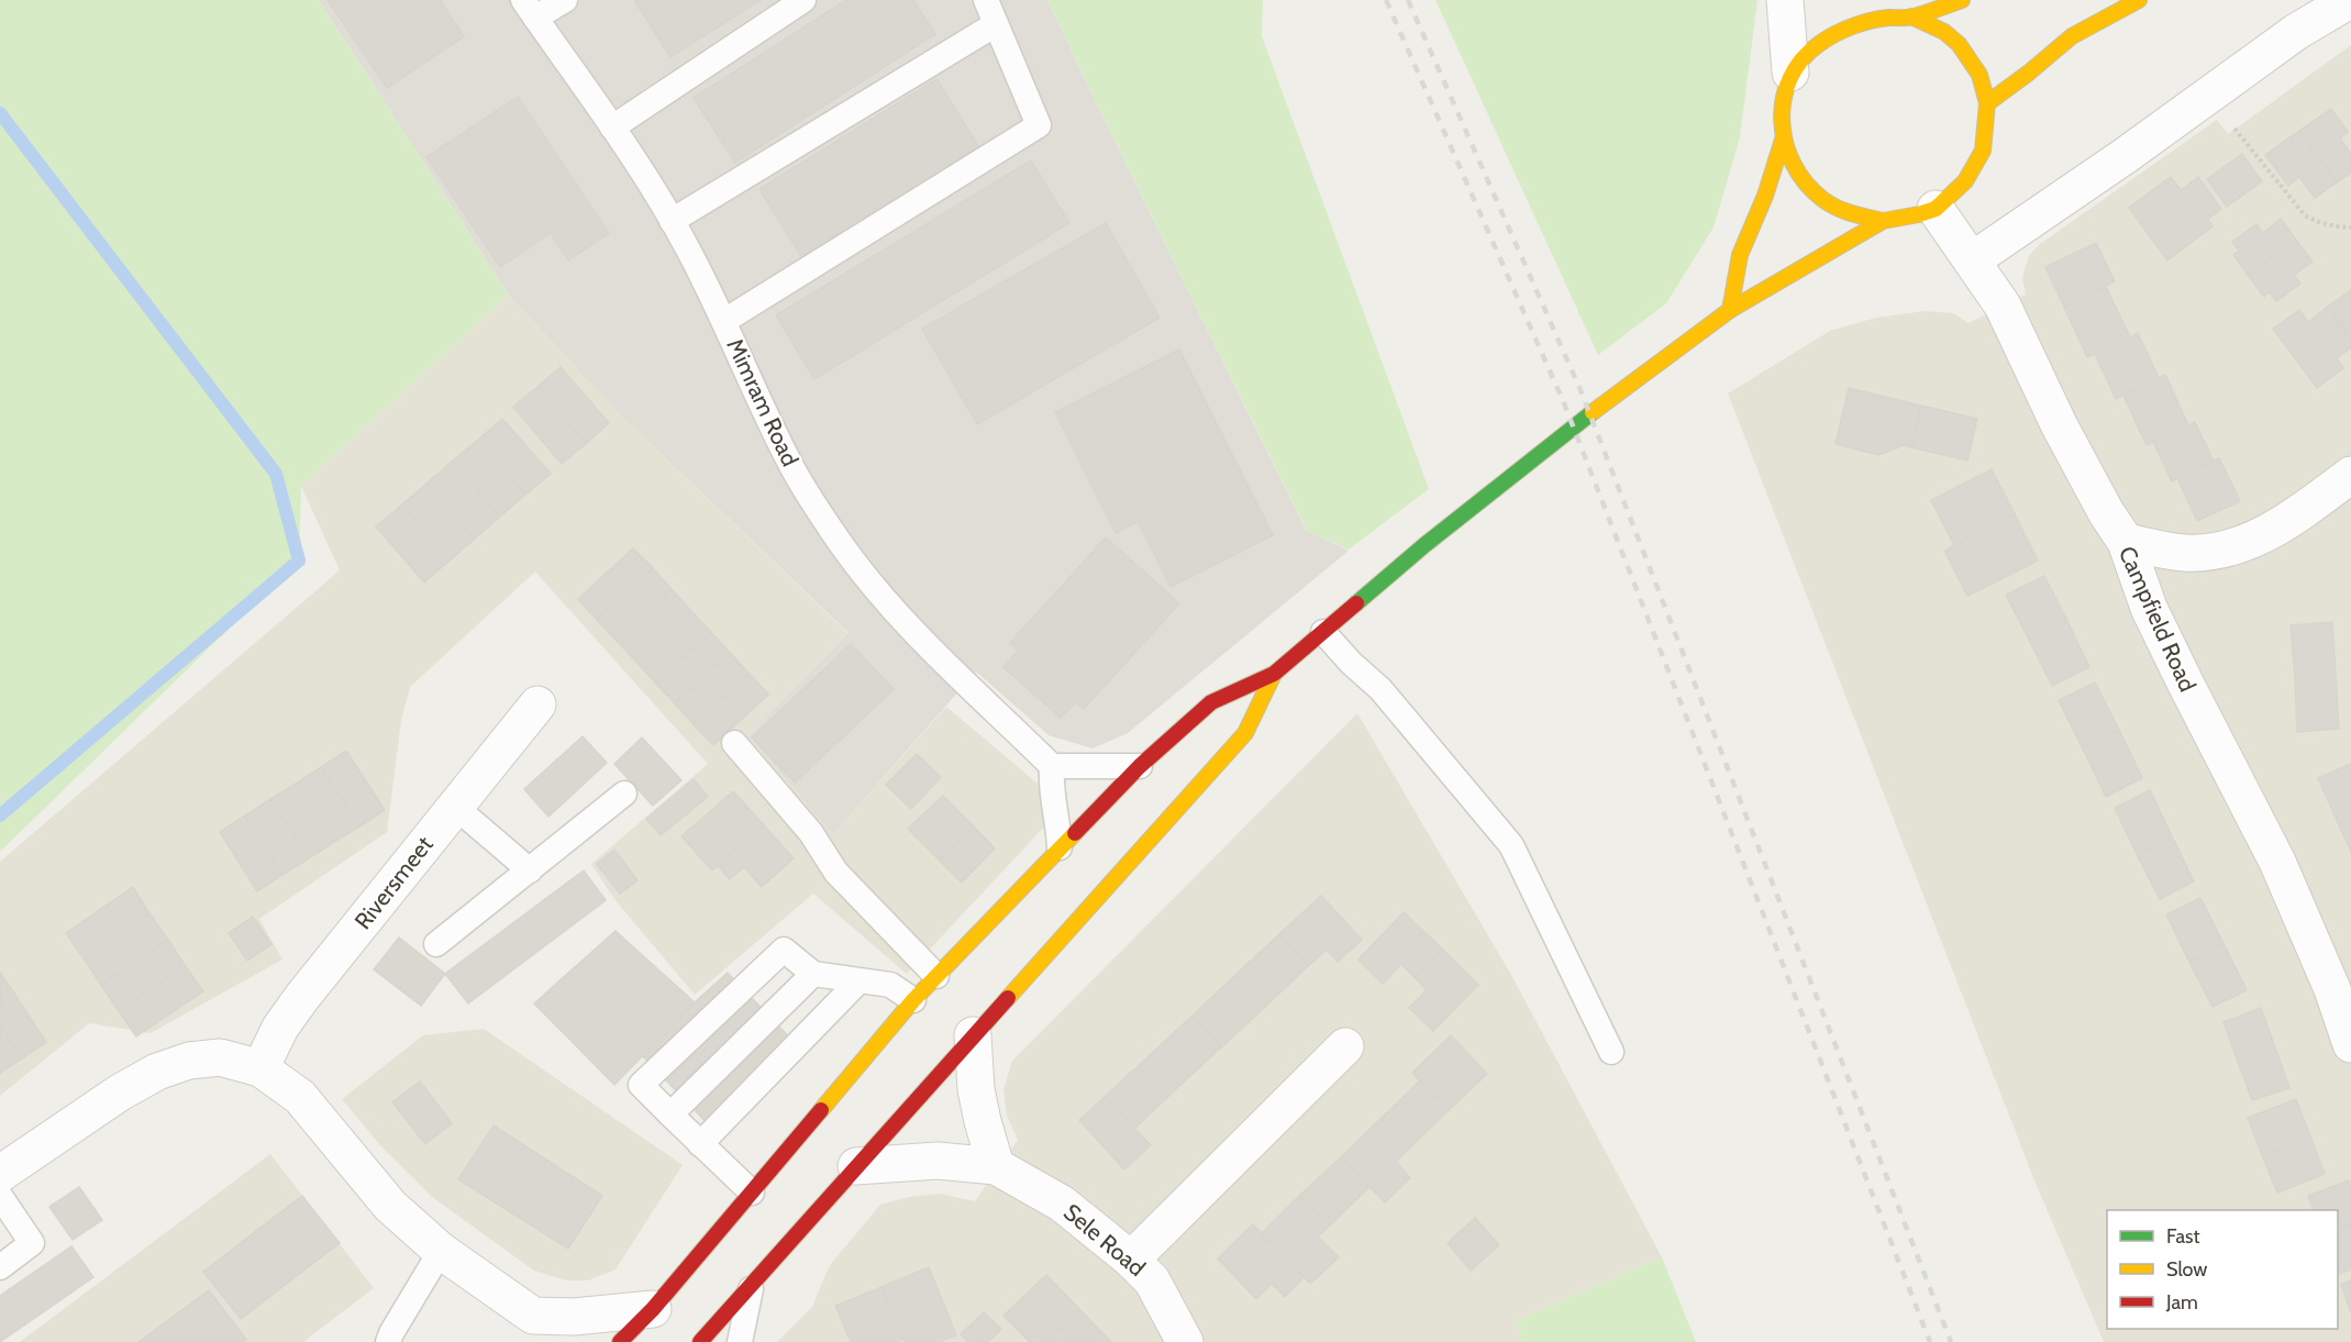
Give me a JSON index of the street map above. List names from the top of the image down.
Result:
{
  "streets": {
    "street": ["Campfield Road", "Riversmeet", "Sele Road"],
    "lane": ["Mimram Road"]
  },
  "legend": ["Fast", "Slow", "Jam"]
}
